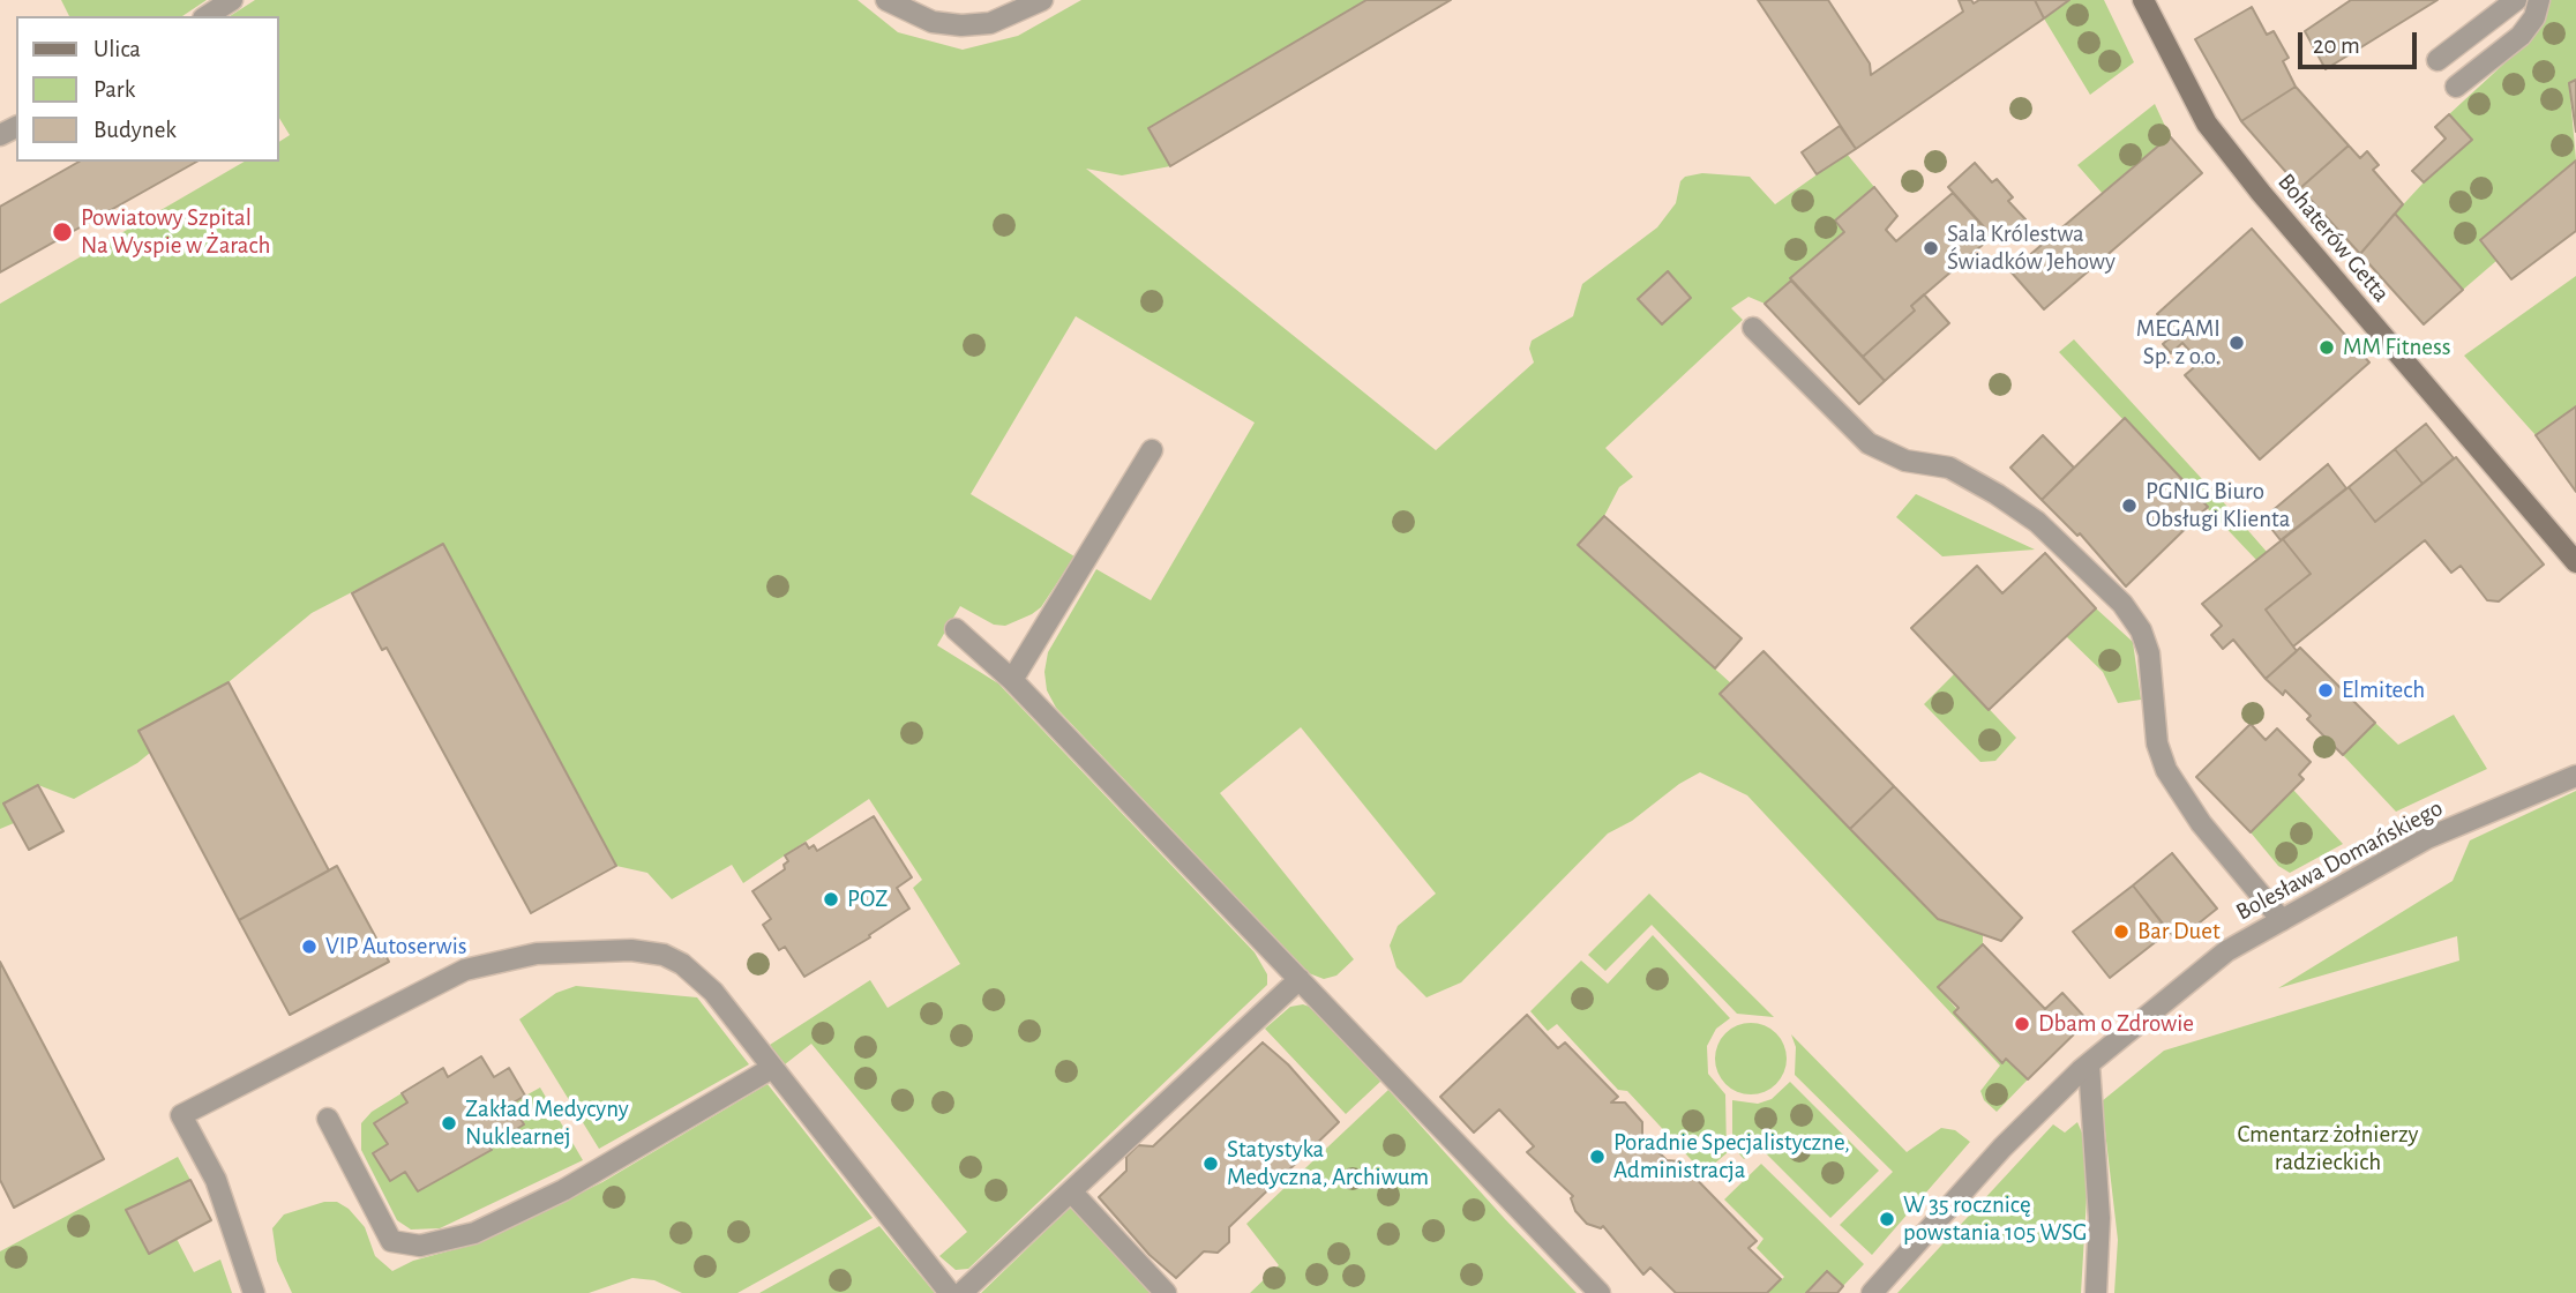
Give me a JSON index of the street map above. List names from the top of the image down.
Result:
{
  "streets": {
    "street": ["Bohaterów Getta", "Bolesława Domańskiego"]
  },
  "parks": ["Cmentarz żołnierzy radzieckich"],
  "places": [
    "Powiatowy Szpital Na Wyspie w Żarach",
    "Sala Królestwa Świadków Jehowy",
    "MEGAMI Sp. z o.o.",
    "MM Fitness",
    "PGNIG Biuro Obsługi Klienta",
    "Elmitech",
    "POZ",
    "Bar Duet",
    "VIP Autoserwis",
    "Dbam o Zdrowie",
    "Zakład Medycyny Nuklearnej",
    "Poradnie Specjalistyczne, Administracja",
    "Statystyka Medyczna, Archiwum",
    "W 35 rocznicę powstania 105 WSG"
  ],
  "legend": ["Ulica", "Park", "Budynek"],
  "scale_bar": "20 m"
}
